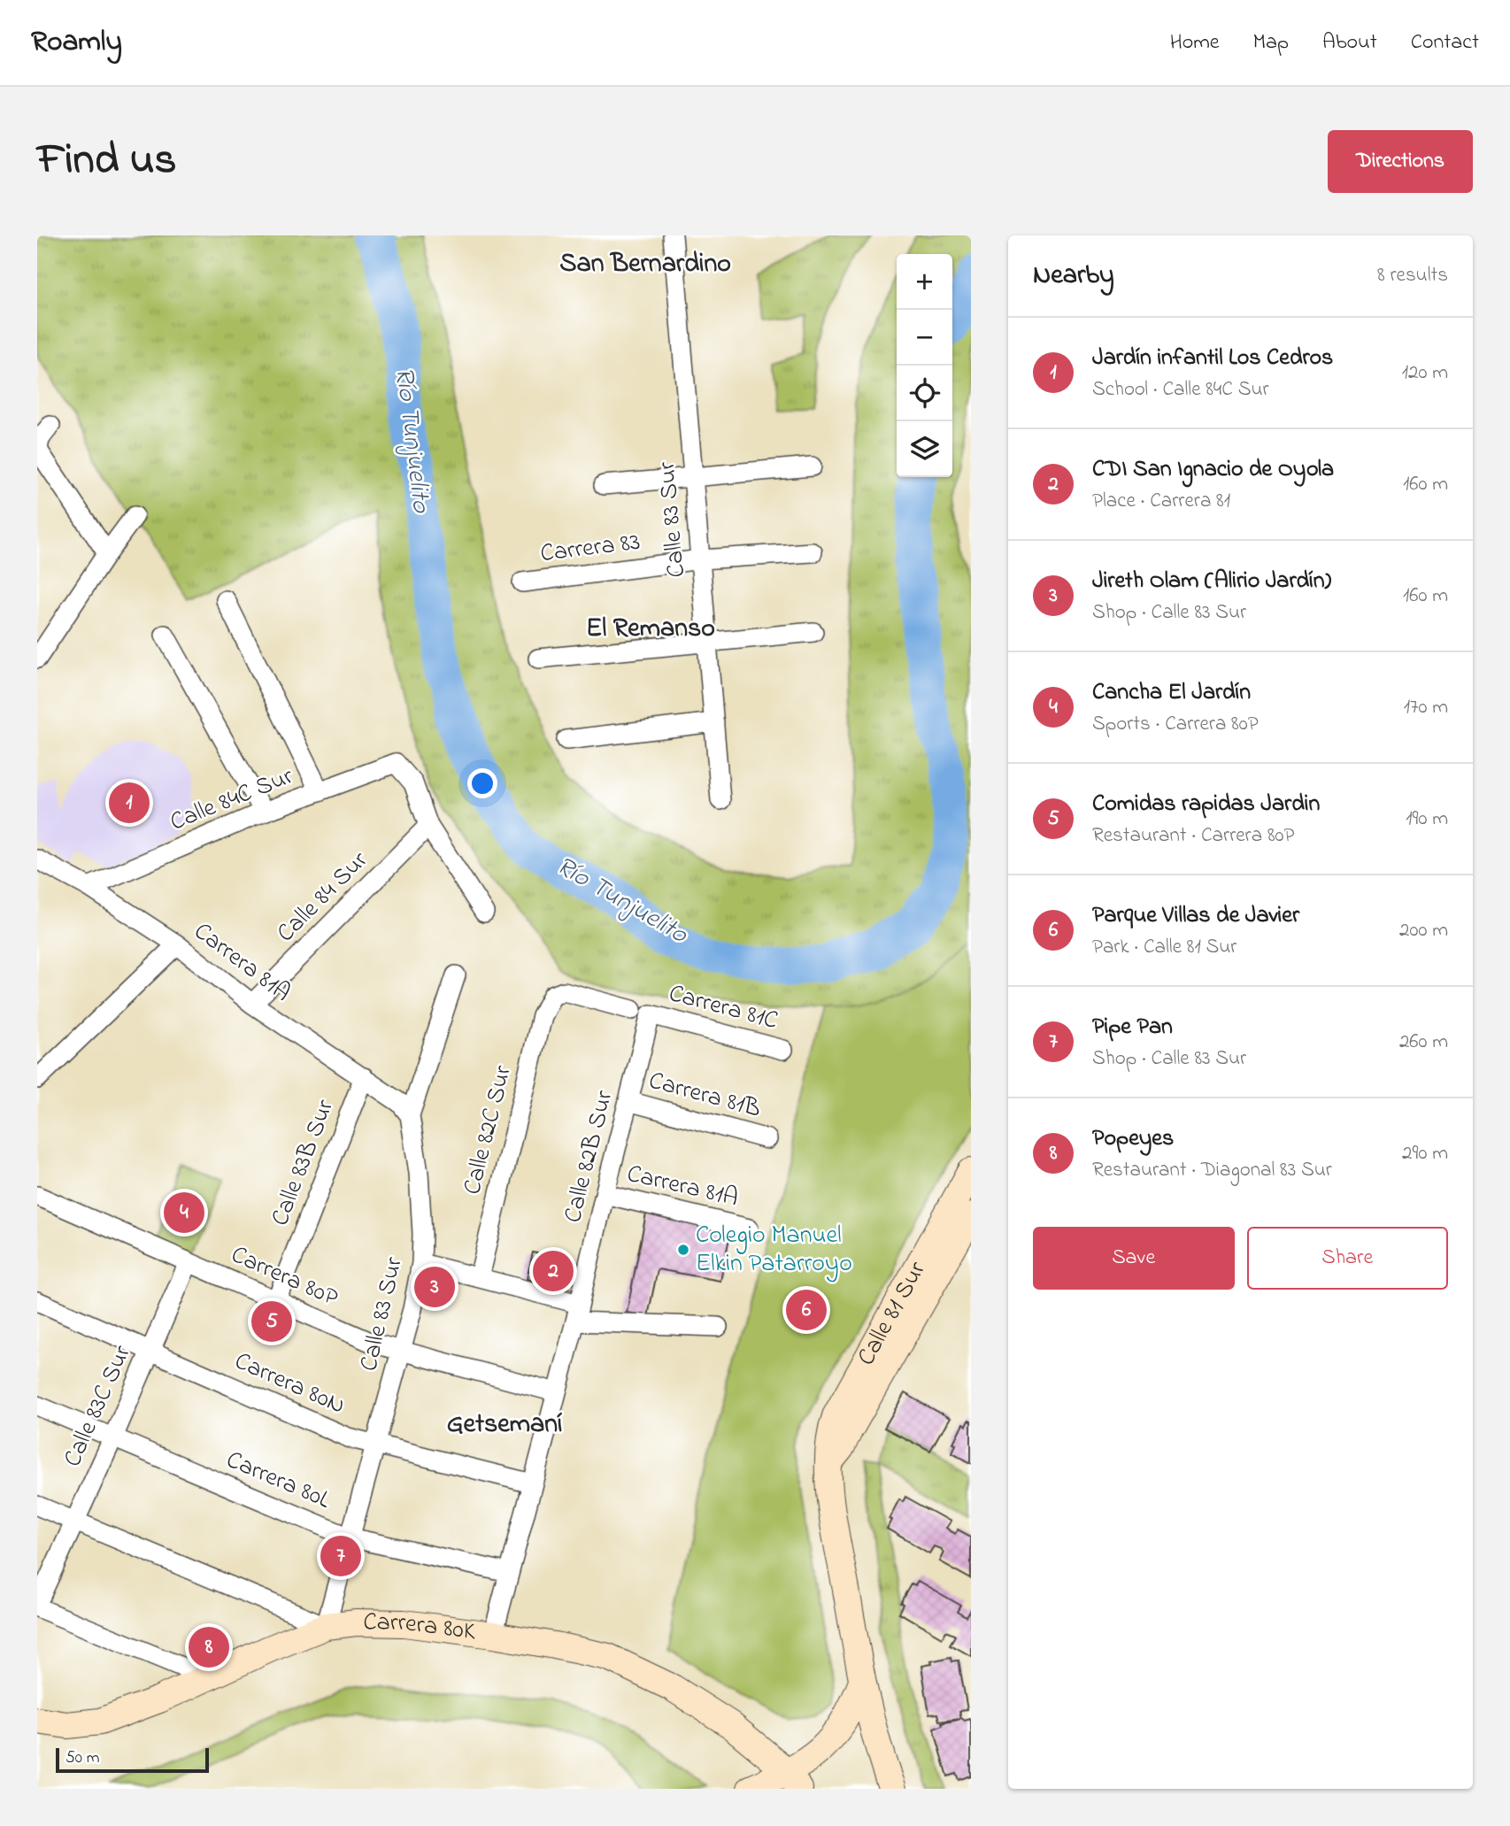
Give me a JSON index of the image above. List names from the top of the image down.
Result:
{
  "streets": {
    "street": [
      "Calle 83 Sur",
      "Carrera 83",
      "Calle 84C Sur",
      "Calle 84 Sur",
      "Carrera 81A",
      "Carrera 81C",
      "Carrera 81B",
      "Calle 82C Sur",
      "Calle 82B Sur",
      "Calle 83B Sur",
      "Carrera 80P",
      "Calle 81 Sur",
      "Carrera 80N",
      "Calle 83C Sur",
      "Carrera 80L",
      "Carrera 80K"
    ]
  },
  "crossings": [
    ["Calle 83 Sur", "Carrera 83"],
    ["Calle 83 Sur", "Carrera 81A"],
    ["Calle 83 Sur", "Carrera 80P"],
    ["Calle 83 Sur", "Carrera 80N"],
    ["Calle 83 Sur", "Carrera 80L"],
    ["Calle 83 Sur", "Carrera 80K"],
    ["Calle 84C Sur", "Calle 84 Sur"],
    ["Calle 84C Sur", "Carrera 81A"],
    ["Calle 84 Sur", "Carrera 81A"],
    ["Carrera 81A", "Calle 82B Sur"],
    ["Carrera 81A", "Calle 83B Sur"],
    ["Carrera 81C", "Calle 82C Sur"],
    ["Carrera 81C", "Calle 82B Sur"],
    ["Carrera 81B", "Calle 82B Sur"],
    ["Calle 82B Sur", "Carrera 80P"],
    ["Calle 82B Sur", "Carrera 80N"],
    ["Calle 82B Sur", "Carrera 80L"],
    ["Calle 82B Sur", "Carrera 80K"],
    ["Calle 83B Sur", "Carrera 80P"],
    ["Carrera 80P", "Calle 83C Sur"],
    ["Carrera 80N", "Calle 83C Sur"],
    ["Calle 83C Sur", "Carrera 80L"],
    ["Calle 83C Sur", "Carrera 80K"]
  ],
  "districts": ["San Bernardino", "El Remanso", "Getsemaní"],
  "water": ["Río Tunjuelito"],
  "places": ["Colegio Manuel Elkin Patarroyo"],
  "scale_bar": "50 m",
  "page": {
    "header": "Roamly",
    "nav": [
      "Home",
      "Map",
      "About",
      "Contact"
    ],
    "title": "Find us",
    "buttons": [
      "Directions",
      ["Save", "Share"]
    ],
    "heading": ["Nearby", "8 results"],
    "map_buttons": ["+", "−"],
    "list": [
      {
        "mark": "1",
        "name": "Jardín infantil Los Cedros",
        "note": "School · Calle 84C Sur",
        "value": "120 m"
      },
      {
        "mark": "2",
        "name": "CDI San Ignacio de Oyola",
        "note": "Place · Carrera 81",
        "value": "160 m"
      },
      {
        "mark": "3",
        "name": "Jireth Olam (Alirio Jardín)",
        "note": "Shop · Calle 83 Sur",
        "value": "160 m"
      },
      {
        "mark": "4",
        "name": "Cancha El Jardín",
        "note": "Sports · Carrera 80P",
        "value": "170 m"
      },
      {
        "mark": "5",
        "name": "Comidas rapidas Jardin",
        "note": "Restaurant · Carrera 80P",
        "value": "190 m"
      },
      {
        "mark": "6",
        "name": "Parque Villas de Javier",
        "note": "Park · Calle 81 Sur",
        "value": "200 m"
      },
      {
        "mark": "7",
        "name": "Pipe Pan",
        "note": "Shop · Calle 83 Sur",
        "value": "260 m"
      },
      {
        "mark": "8",
        "name": "Popeyes",
        "note": "Restaurant · Diagonal 83 Sur",
        "value": "290 m"
      }
    ],
    "pins": [
      "1",
      "4",
      "2",
      "3",
      "6",
      "5",
      "7",
      "8"
    ],
    "scale": "50 m"
  }
}
